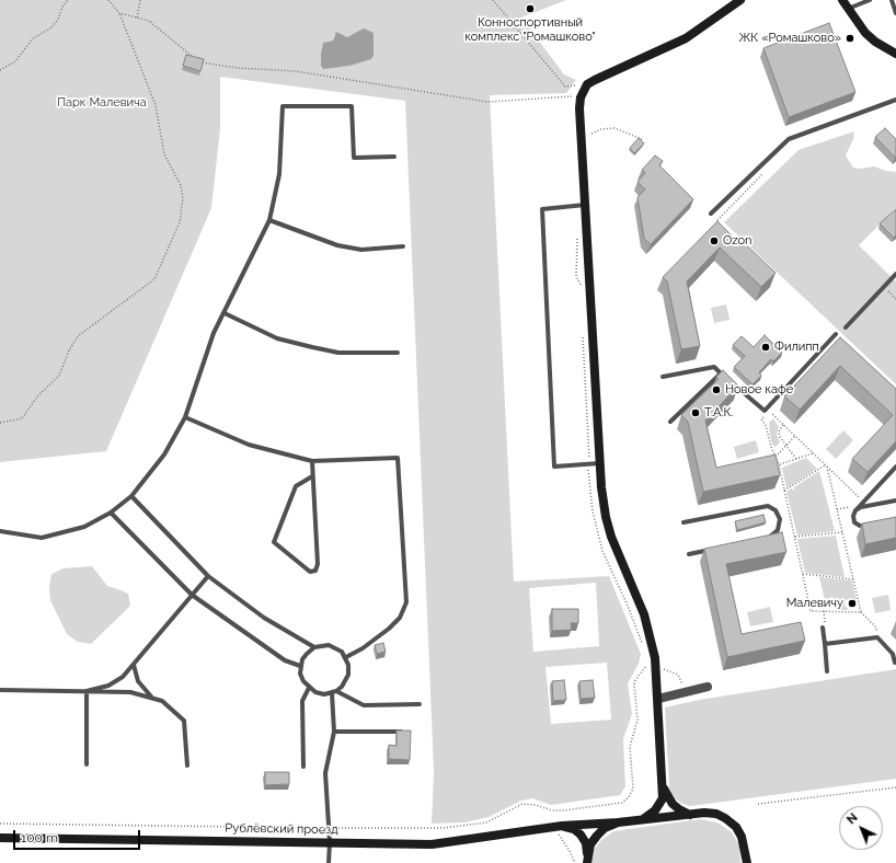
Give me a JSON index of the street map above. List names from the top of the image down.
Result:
{
  "streets": {
    "street": ["Рублёвский проезд"]
  },
  "parks": ["Парк Малевича"],
  "places": [
    "Конноспортивный комплекс \"Ромашково\"",
    "ЖК «Ромашково»",
    "Ozon",
    "Филипп",
    "Новое кафе",
    "Т.А.К.",
    "Малевичу"
  ],
  "scale_bar": "100 m",
  "north": "top left"
}
